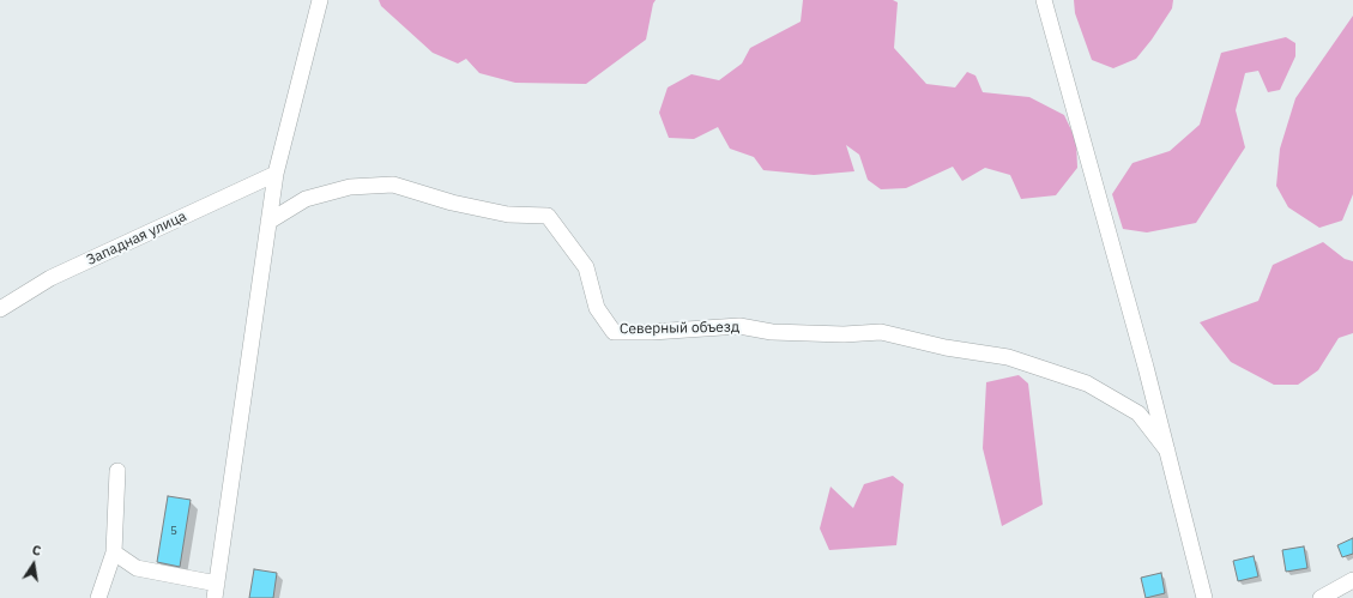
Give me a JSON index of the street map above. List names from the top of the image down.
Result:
{
  "streets": {
    "street": ["Западная улица", "Северный объезд"]
  },
  "house_numbers": ["5"],
  "north": "top"
}
